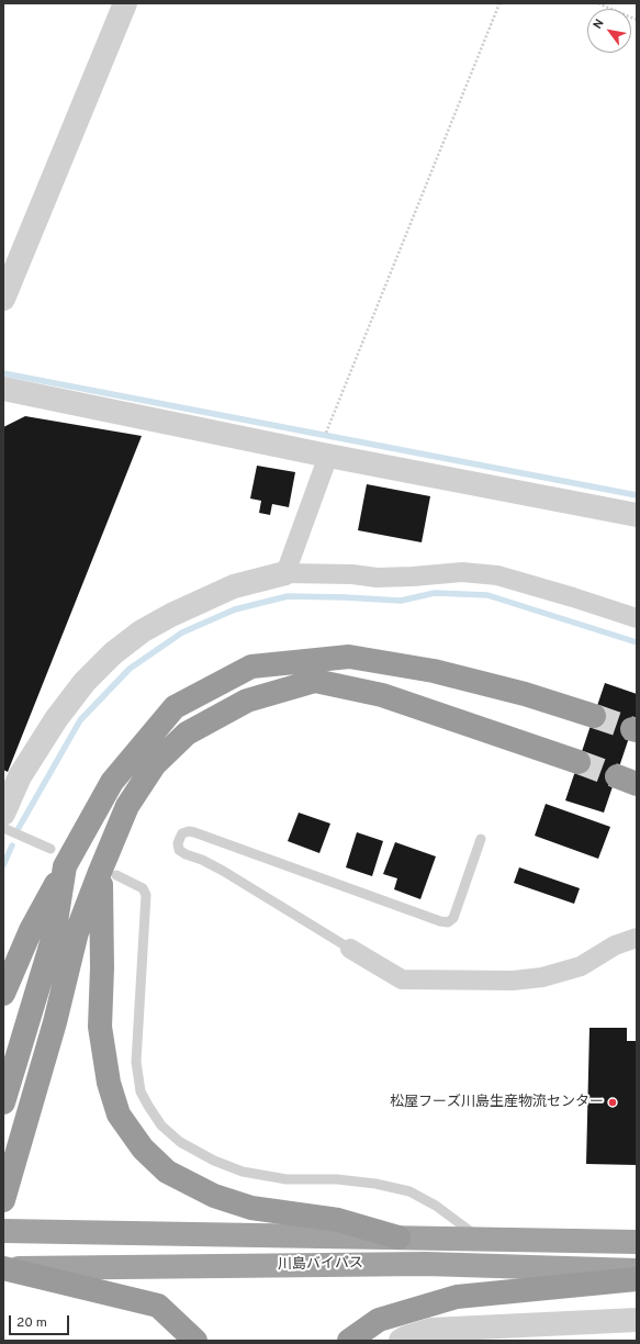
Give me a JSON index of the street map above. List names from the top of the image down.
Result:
{
  "streets": {
    "highway": ["川島バイパス"]
  },
  "places": ["松屋フーズ川島生産物流センター"],
  "scale_bar": "20 m",
  "north": "top left"
}
